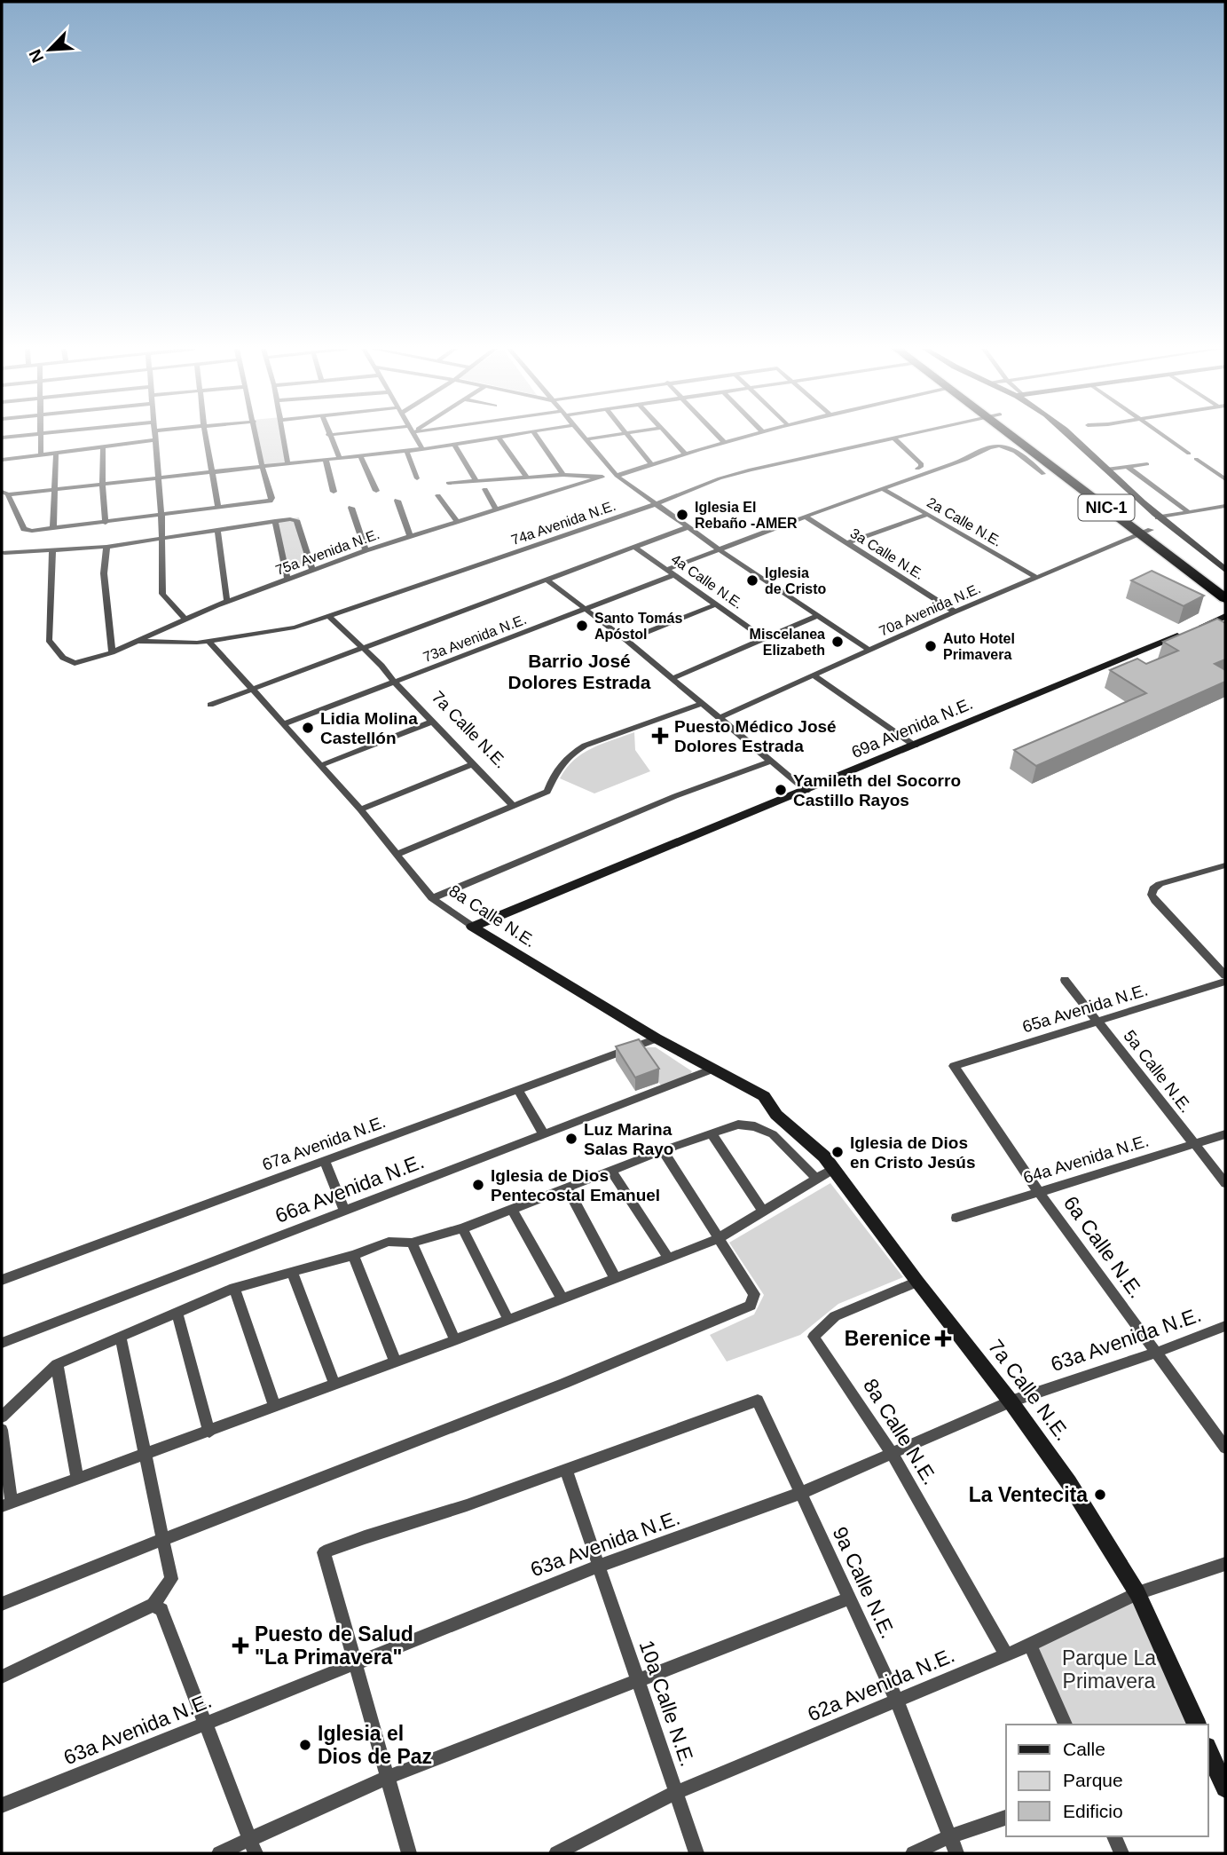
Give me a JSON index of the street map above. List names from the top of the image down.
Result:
{
  "streets": {
    "highway": ["NIC-1"],
    "street": [
      "2a Calle N.E.",
      "74a Avenida N.E.",
      "75a Avenida N.E.",
      "3a Calle N.E.",
      "4a Calle N.E.",
      "70a Avenida N.E.",
      "73a Avenida N.E.",
      "69a Avenida N.E.",
      "7a Calle N.E.",
      "8a Calle N.E.",
      "65a Avenida N.E.",
      "5a Calle N.E.",
      "67a Avenida N.E.",
      "64a Avenida N.E.",
      "66a Avenida N.E.",
      "6a Calle N.E.",
      "63a Avenida N.E.",
      "9a Calle N.E.",
      "62a Avenida N.E.",
      "10a Calle N.E."
    ]
  },
  "crossings": [
    ["NIC-1", "70a Avenida N.E."],
    ["2a Calle N.E.", "70a Avenida N.E."],
    ["2a Calle N.E.", "73a Avenida N.E."],
    ["74a Avenida N.E.", "75a Avenida N.E."],
    ["74a Avenida N.E.", "8a Calle N.E."],
    ["3a Calle N.E.", "70a Avenida N.E."],
    ["3a Calle N.E.", "73a Avenida N.E."],
    ["4a Calle N.E.", "73a Avenida N.E."],
    ["73a Avenida N.E.", "7a Calle N.E."],
    ["73a Avenida N.E.", "8a Calle N.E."],
    ["69a Avenida N.E.", "8a Calle N.E."],
    ["7a Calle N.E.", "8a Calle N.E."],
    ["7a Calle N.E.", "63a Avenida N.E."],
    ["7a Calle N.E.", "62a Avenida N.E."],
    ["8a Calle N.E.", "67a Avenida N.E."],
    ["8a Calle N.E.", "66a Avenida N.E."],
    ["8a Calle N.E.", "63a Avenida N.E."],
    ["8a Calle N.E.", "62a Avenida N.E."],
    ["65a Avenida N.E.", "5a Calle N.E."],
    ["65a Avenida N.E.", "6a Calle N.E."],
    ["5a Calle N.E.", "64a Avenida N.E."],
    ["64a Avenida N.E.", "6a Calle N.E."],
    ["6a Calle N.E.", "63a Avenida N.E."],
    ["63a Avenida N.E.", "9a Calle N.E."],
    ["63a Avenida N.E.", "10a Calle N.E."],
    ["9a Calle N.E.", "62a Avenida N.E."],
    ["9a Calle N.E.", "10a Calle N.E."],
    ["62a Avenida N.E.", "10a Calle N.E."]
  ],
  "districts": ["Barrio José Dolores Estrada"],
  "parks": ["Parque La Primavera"],
  "places": {
    "other": [
      "Iglesia El Rebaño -AMER",
      "Iglesia de Cristo",
      "Santo Tomás Apóstol",
      "Miscelanea Elizabeth",
      "Auto Hotel Primavera",
      "Lidia Molina Castellón",
      "Yamileth del Socorro Castillo Rayos",
      "Luz Marina Salas Rayo",
      "Iglesia de Dios en Cristo Jesús",
      "Iglesia de Dios Pentecostal Emanuel",
      "La Ventecita",
      "Iglesia el Dios de Paz"
    ],
    "health": ["Puesto Médico José Dolores Estrada", "Berenice", "Puesto de Salud \"La Primavera\""]
  },
  "legend": ["Calle", "Parque", "Edificio"],
  "north": "bottom left"
}
